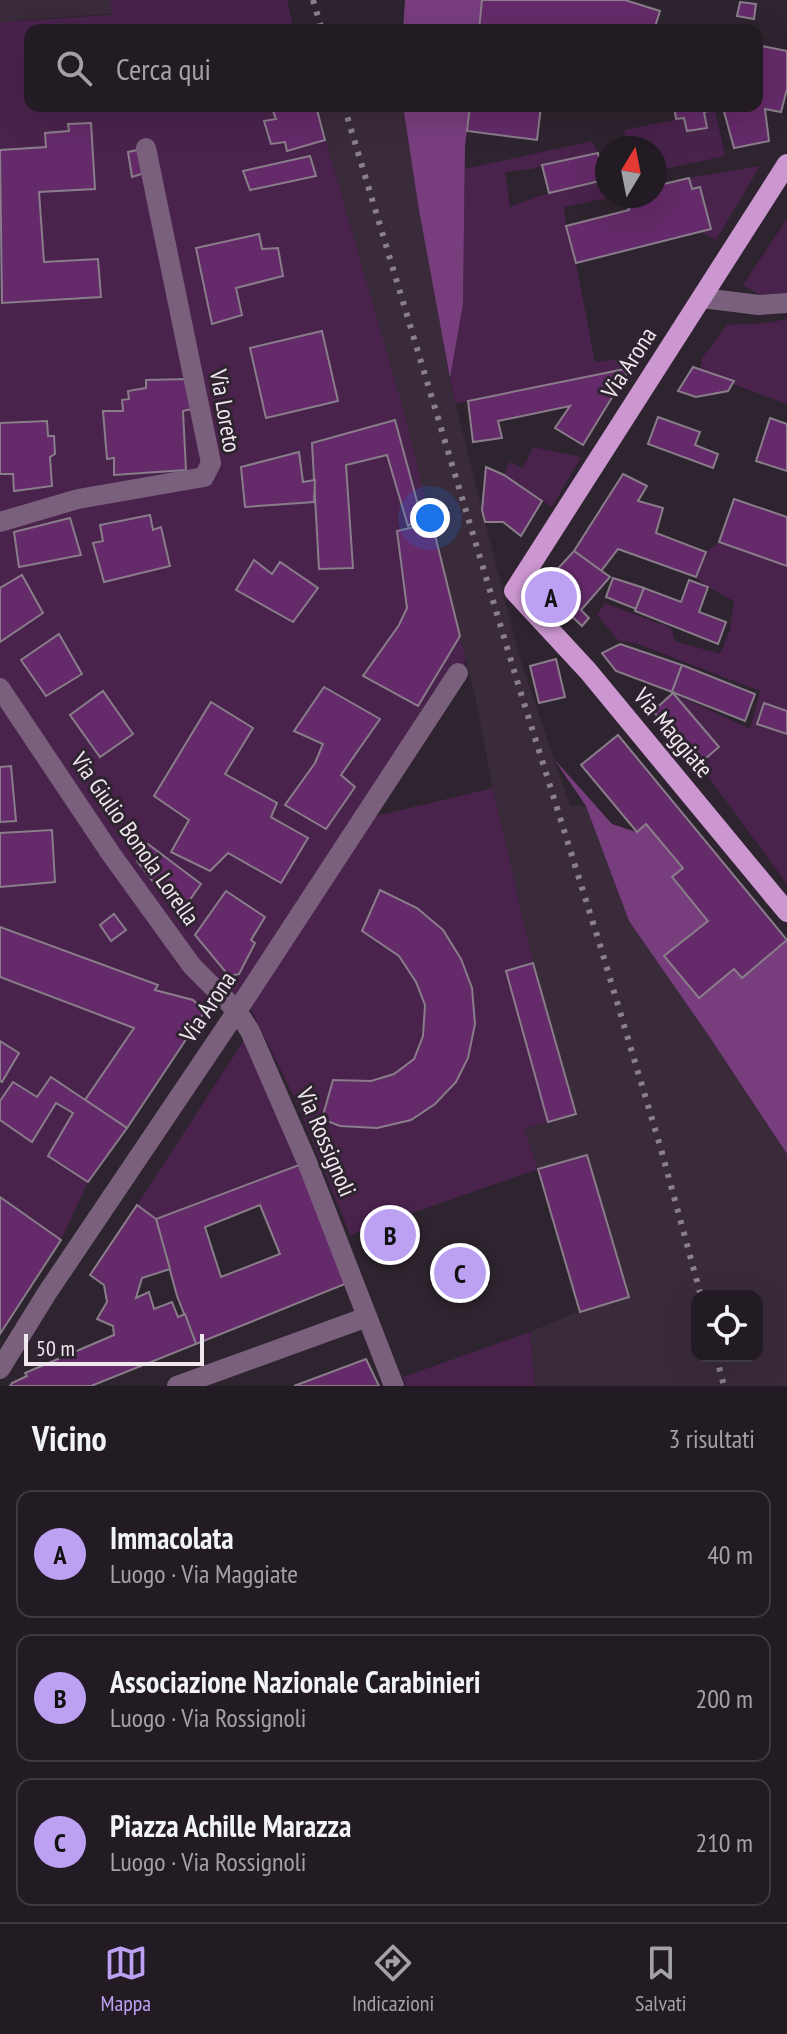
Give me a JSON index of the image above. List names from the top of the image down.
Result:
{
  "streets": {
    "main road": ["Via Arona", "Via Maggiate"],
    "street": ["Via Loreto", "Via Giulio Bonola Lorella", "Via Rossignoli"]
  },
  "crossings": [
    ["Via Arona", "Via Maggiate"],
    ["Via Arona", "Via Giulio Bonola Lorella"],
    ["Via Arona", "Via Rossignoli"],
    ["Via Giulio Bonola Lorella", "Via Rossignoli"]
  ],
  "scale_bar": "50 m",
  "north": "top",
  "page": {
    "search": "Cerca qui",
    "pins": ["A", "B", "C"],
    "scale": "50 m",
    "heading": ["Vicino", "3 risultati"],
    "list": [
      {
        "mark": "A",
        "name": "Immacolata",
        "note": "Luogo · Via Maggiate",
        "value": "40 m"
      },
      {
        "mark": "B",
        "name": "Associazione Nazionale Carabinieri",
        "note": "Luogo · Via Rossignoli",
        "value": "200 m"
      },
      {
        "mark": "C",
        "name": "Piazza Achille Marazza",
        "note": "Luogo · Via Rossignoli",
        "value": "210 m"
      }
    ],
    "nav": ["Mappa", "Indicazioni", "Salvati"]
  }
}
